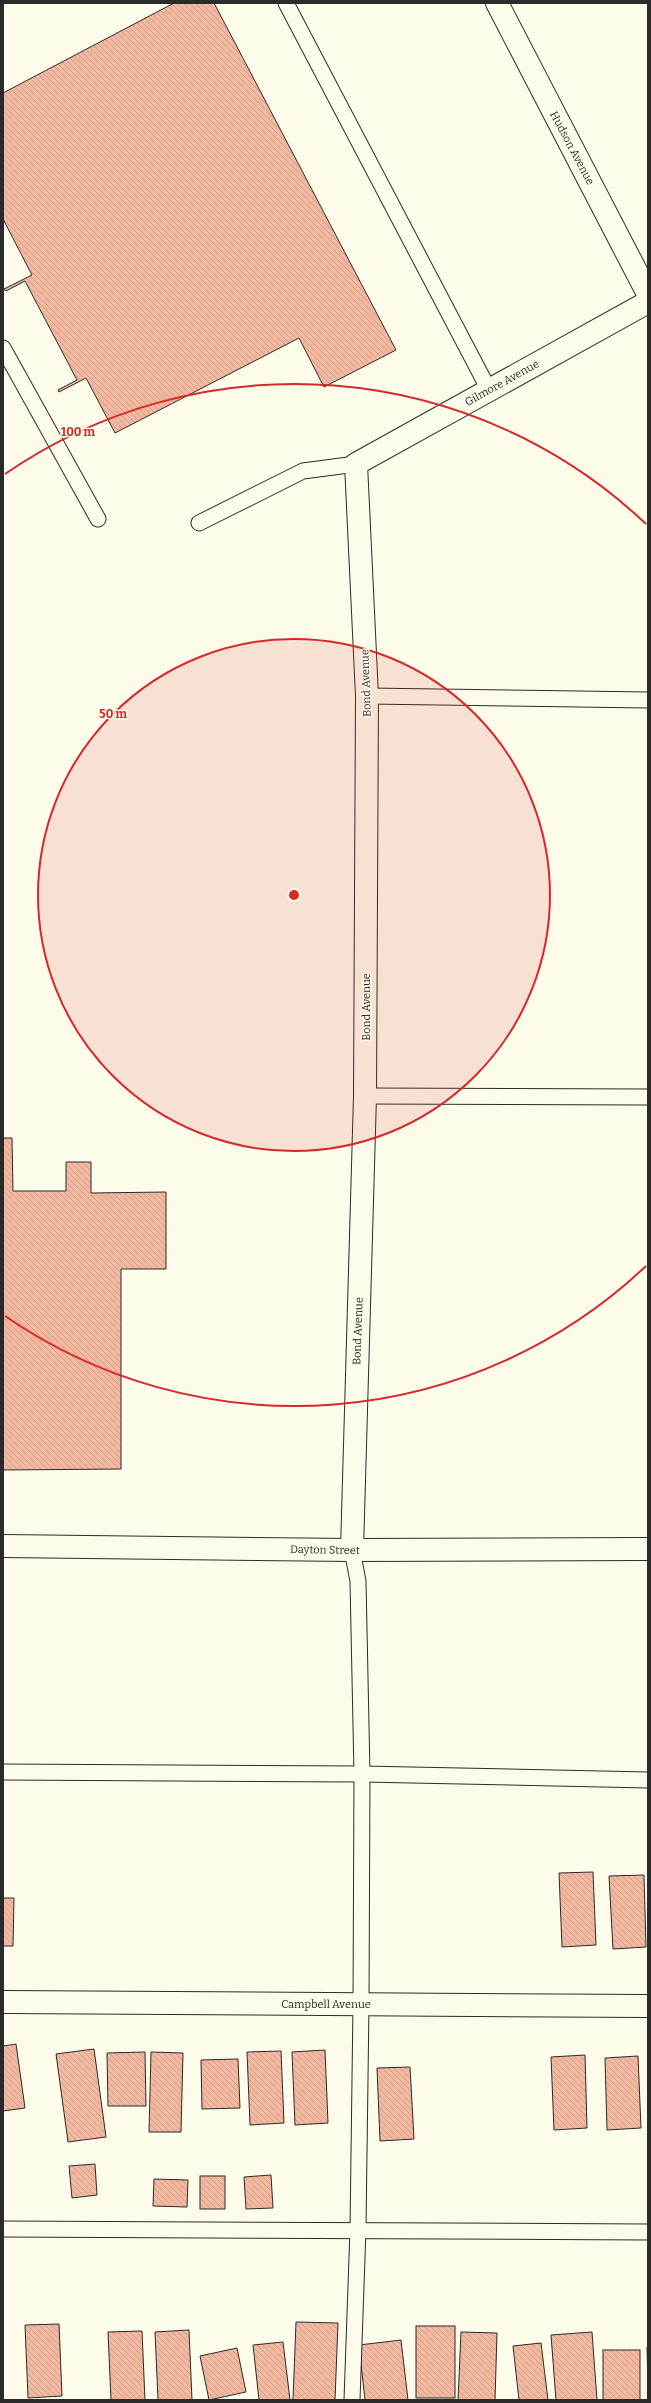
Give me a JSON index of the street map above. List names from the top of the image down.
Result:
{
  "streets": {
    "street": [
      "Hudson Avenue",
      "Gilmore Avenue",
      "Bond Avenue",
      "Dayton Street",
      "Campbell Avenue"
    ]
  },
  "crossings": [
    ["Gilmore Avenue", "Bond Avenue"],
    ["Bond Avenue", "Dayton Street"]
  ],
  "rings": ["100 m", "50 m"]
}
